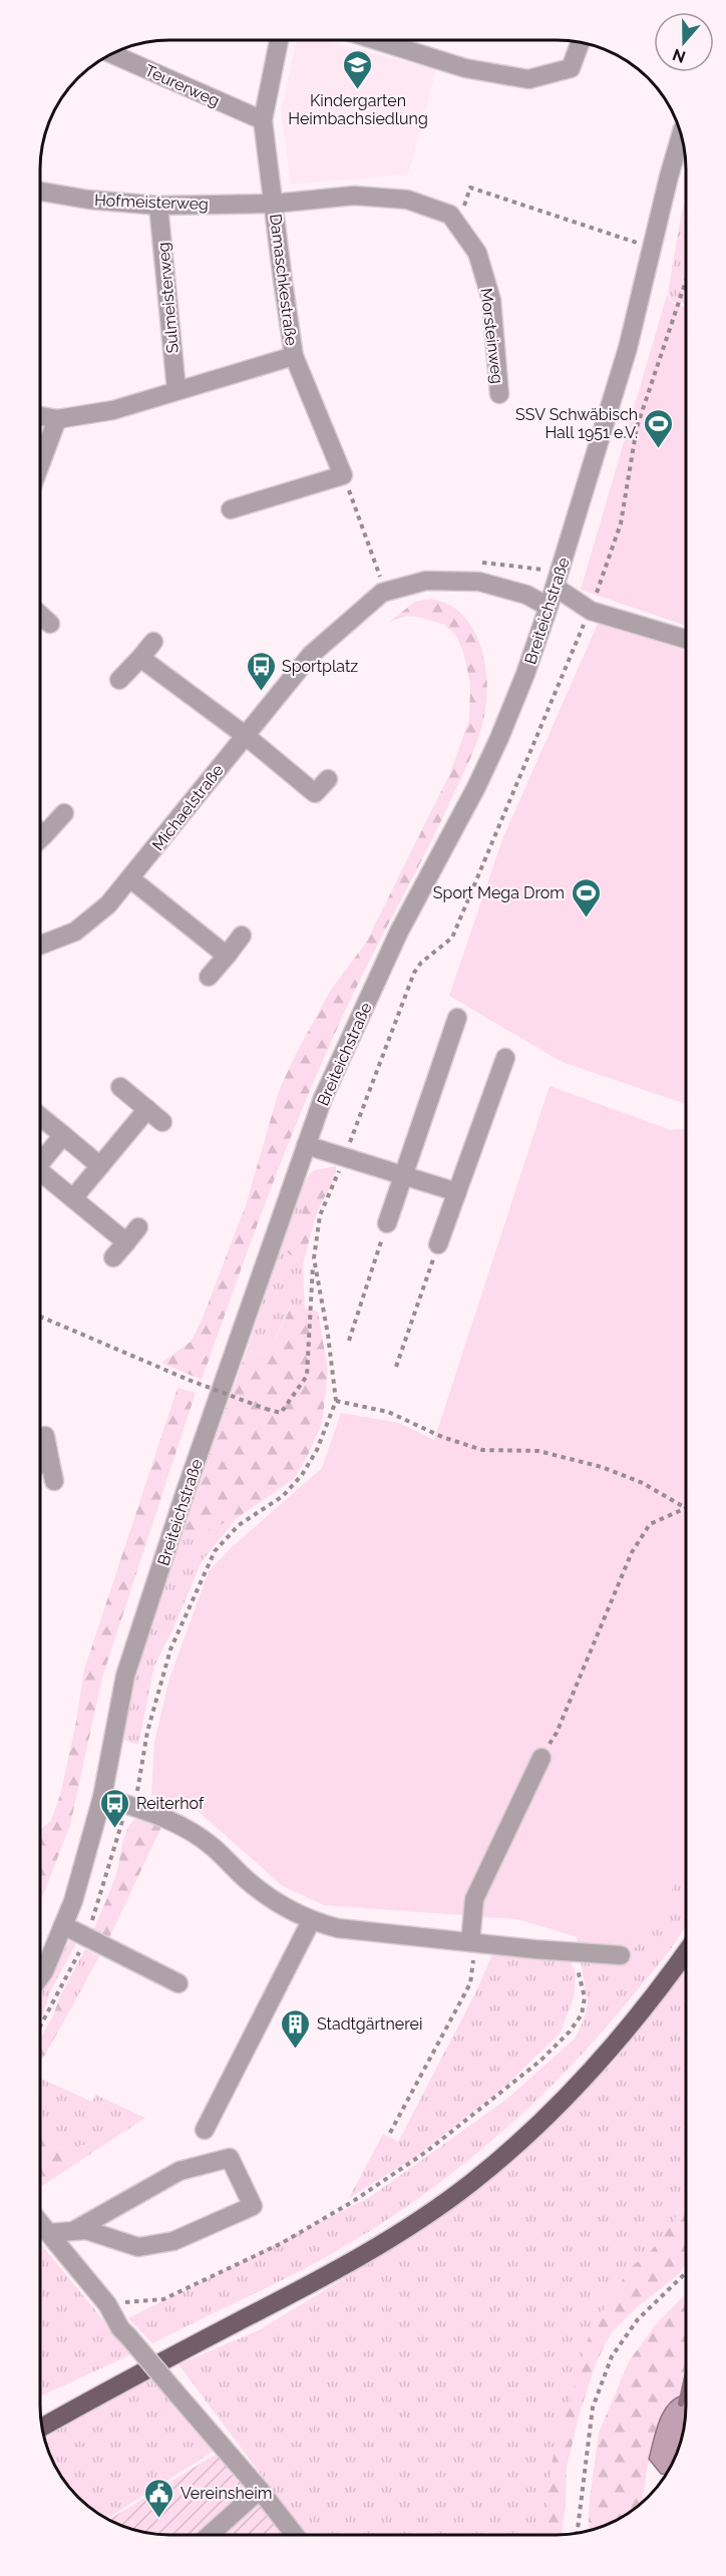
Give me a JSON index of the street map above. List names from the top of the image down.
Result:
{
  "streets": {
    "street": [
      "Teurerweg",
      "Hofmeisterweg",
      "Damaschkestraße",
      "Sulmeisterweg",
      "Morsteinweg",
      "Breiteichstraße",
      "Michaelstraße"
    ]
  },
  "crossings": [
    ["Teurerweg", "Damaschkestraße"],
    ["Hofmeisterweg", "Damaschkestraße"],
    ["Hofmeisterweg", "Sulmeisterweg"],
    ["Hofmeisterweg", "Morsteinweg"],
    ["Damaschkestraße", "Morsteinweg"],
    ["Breiteichstraße", "Michaelstraße"]
  ],
  "places": {
    "school or university": ["Kindergarten Heimbachsiedlung"],
    "sports": ["SSV Schwäbisch Hall 1951 e.V.", "Sport Mega Drom"],
    "bus stop": ["Sportplatz", "Reiterhof"],
    "building": ["Stadtgärtnerei"],
    "public building": ["Vereinsheim"]
  },
  "north": "bottom"
}
